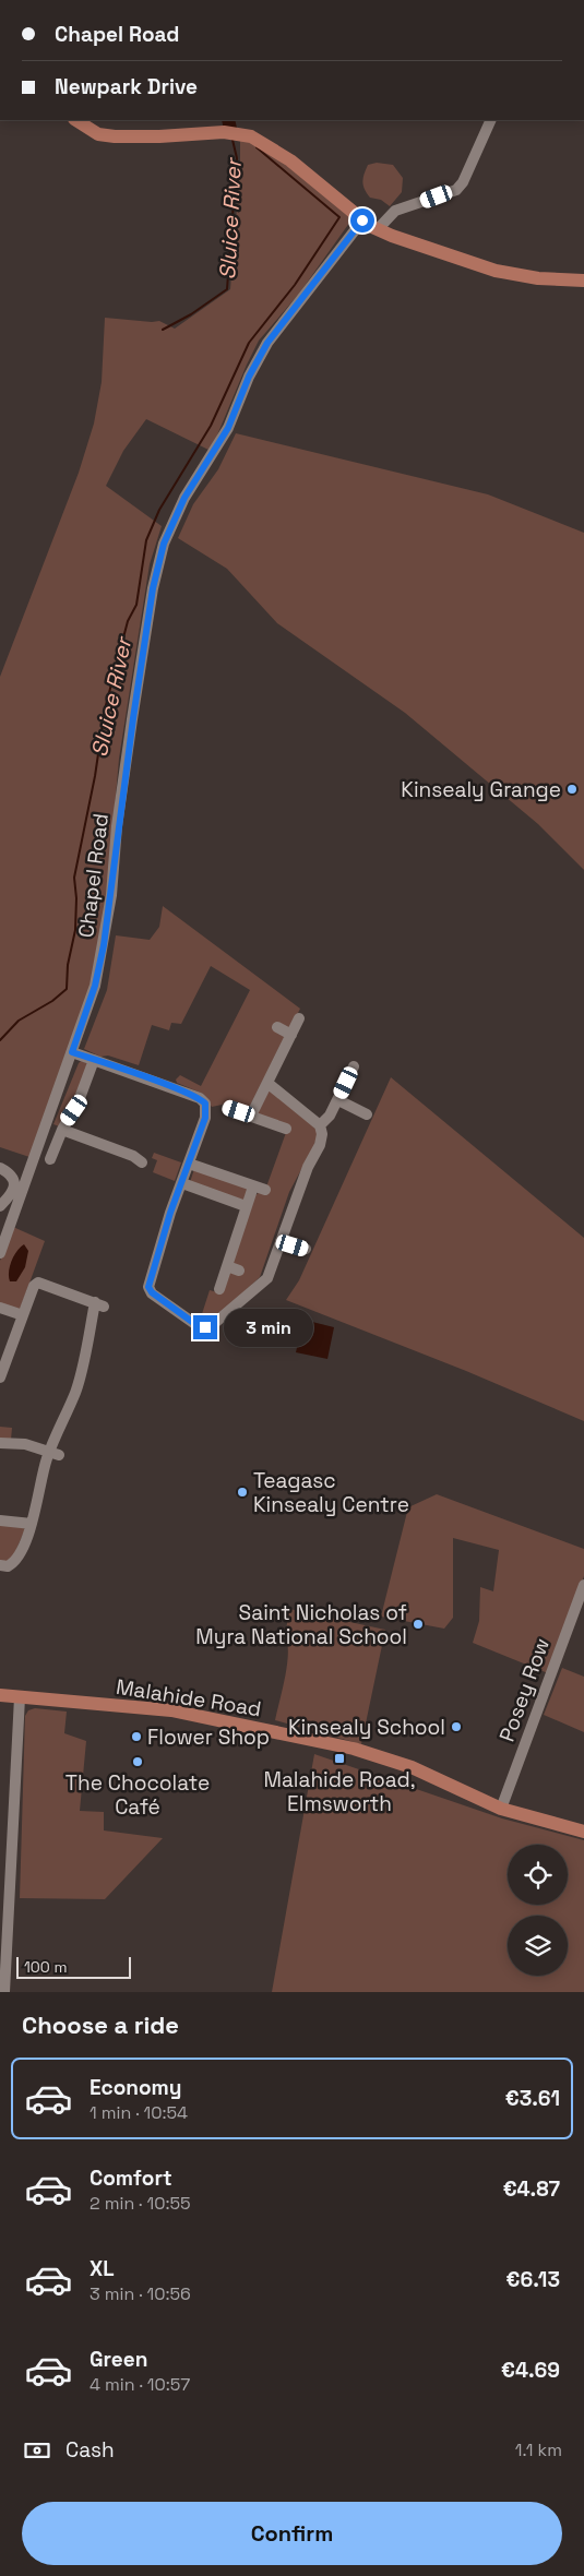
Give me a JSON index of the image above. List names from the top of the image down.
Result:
{
  "streets": {
    "main road": ["Malahide Road"],
    "street": ["Chapel Road", "Posey Row"]
  },
  "crossings": [
    ["Posey Row", "Malahide Road"]
  ],
  "water": ["Sluice River"],
  "places": {
    "other": [
      "Kinsealy Grange",
      "Teagasc Kinsealy Centre",
      "Saint Nicholas of Myra National School",
      "Kinsealy School",
      "Flower Shop",
      "The Chocolate Café"
    ],
    "transit": ["Malahide Road, Elmsworth"]
  },
  "scale_bar": "100 m",
  "page": {
    "banner": ["Chapel Road", "Newpark Drive"],
    "bubble": "3 min",
    "scale": "100 m",
    "heading": "Choose a ride",
    "list": [
      {
        "name": "Economy",
        "note": "1 min · 10:54",
        "value": "€3.61"
      },
      {
        "name": "Comfort",
        "note": "2 min · 10:55",
        "value": "€4.87"
      },
      {
        "name": "XL",
        "note": "3 min · 10:56",
        "value": "€6.13"
      },
      {
        "name": "Green",
        "note": "4 min · 10:57",
        "value": "€4.69"
      }
    ],
    "pay": ["Cash", "1.1 km"],
    "buttons": "Confirm"
  }
}
